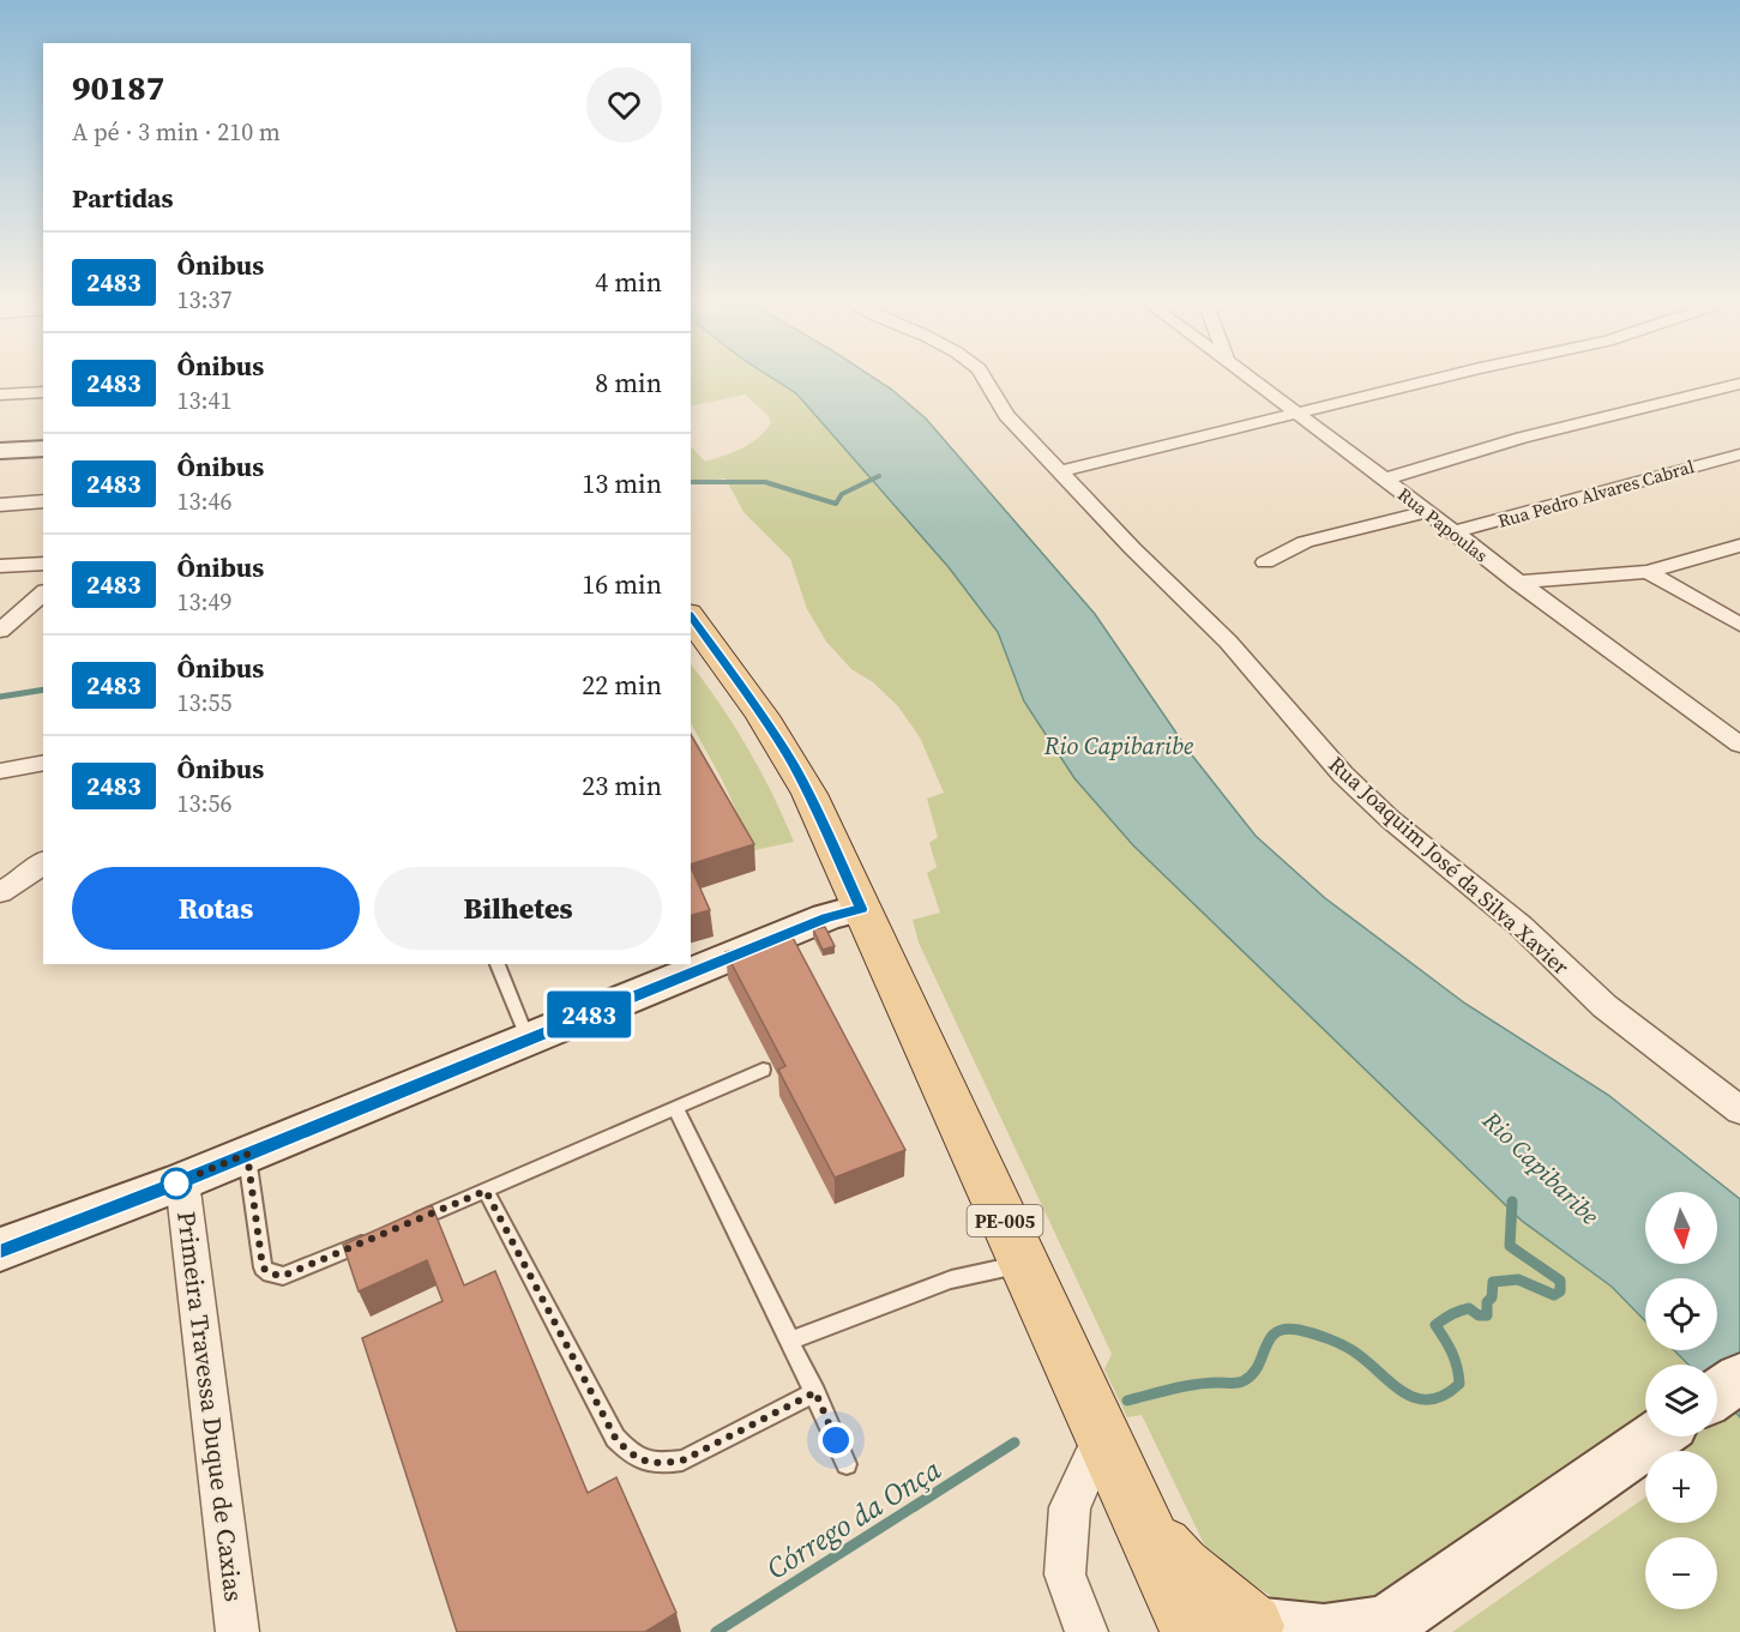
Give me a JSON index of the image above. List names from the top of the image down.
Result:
{
  "streets": {
    "main road": ["PE-005"],
    "street": [
      "Rua Pedro Alvares Cabral",
      "Rua Papoulas",
      "Rua Joaquim José da Silva Xavier",
      "Primeira Travessa Duque de Caxias"
    ]
  },
  "crossings": [
    ["Rua Pedro Alvares Cabral", "Rua Papoulas"]
  ],
  "water": ["Rio Capibaribe", "Córrego da Onça"],
  "lines": ["bus line 2483"],
  "north": "bottom",
  "page": {
    "on_map": "2483",
    "heading": [
      ["90187", "A pé · 3 min · 210 m"],
      "Partidas"
    ],
    "list": [
      {
        "mark": "2483",
        "name": "Ônibus",
        "note": "13:37",
        "value": "4 min"
      },
      {
        "mark": "2483",
        "name": "Ônibus",
        "note": "13:41",
        "value": "8 min"
      },
      {
        "mark": "2483",
        "name": "Ônibus",
        "note": "13:46",
        "value": "13 min"
      },
      {
        "mark": "2483",
        "name": "Ônibus",
        "note": "13:49",
        "value": "16 min"
      },
      {
        "mark": "2483",
        "name": "Ônibus",
        "note": "13:55",
        "value": "22 min"
      },
      {
        "mark": "2483",
        "name": "Ônibus",
        "note": "13:56",
        "value": "23 min"
      }
    ],
    "buttons": ["Rotas", "Bilhetes"],
    "map_buttons": ["+", "−"]
  }
}
